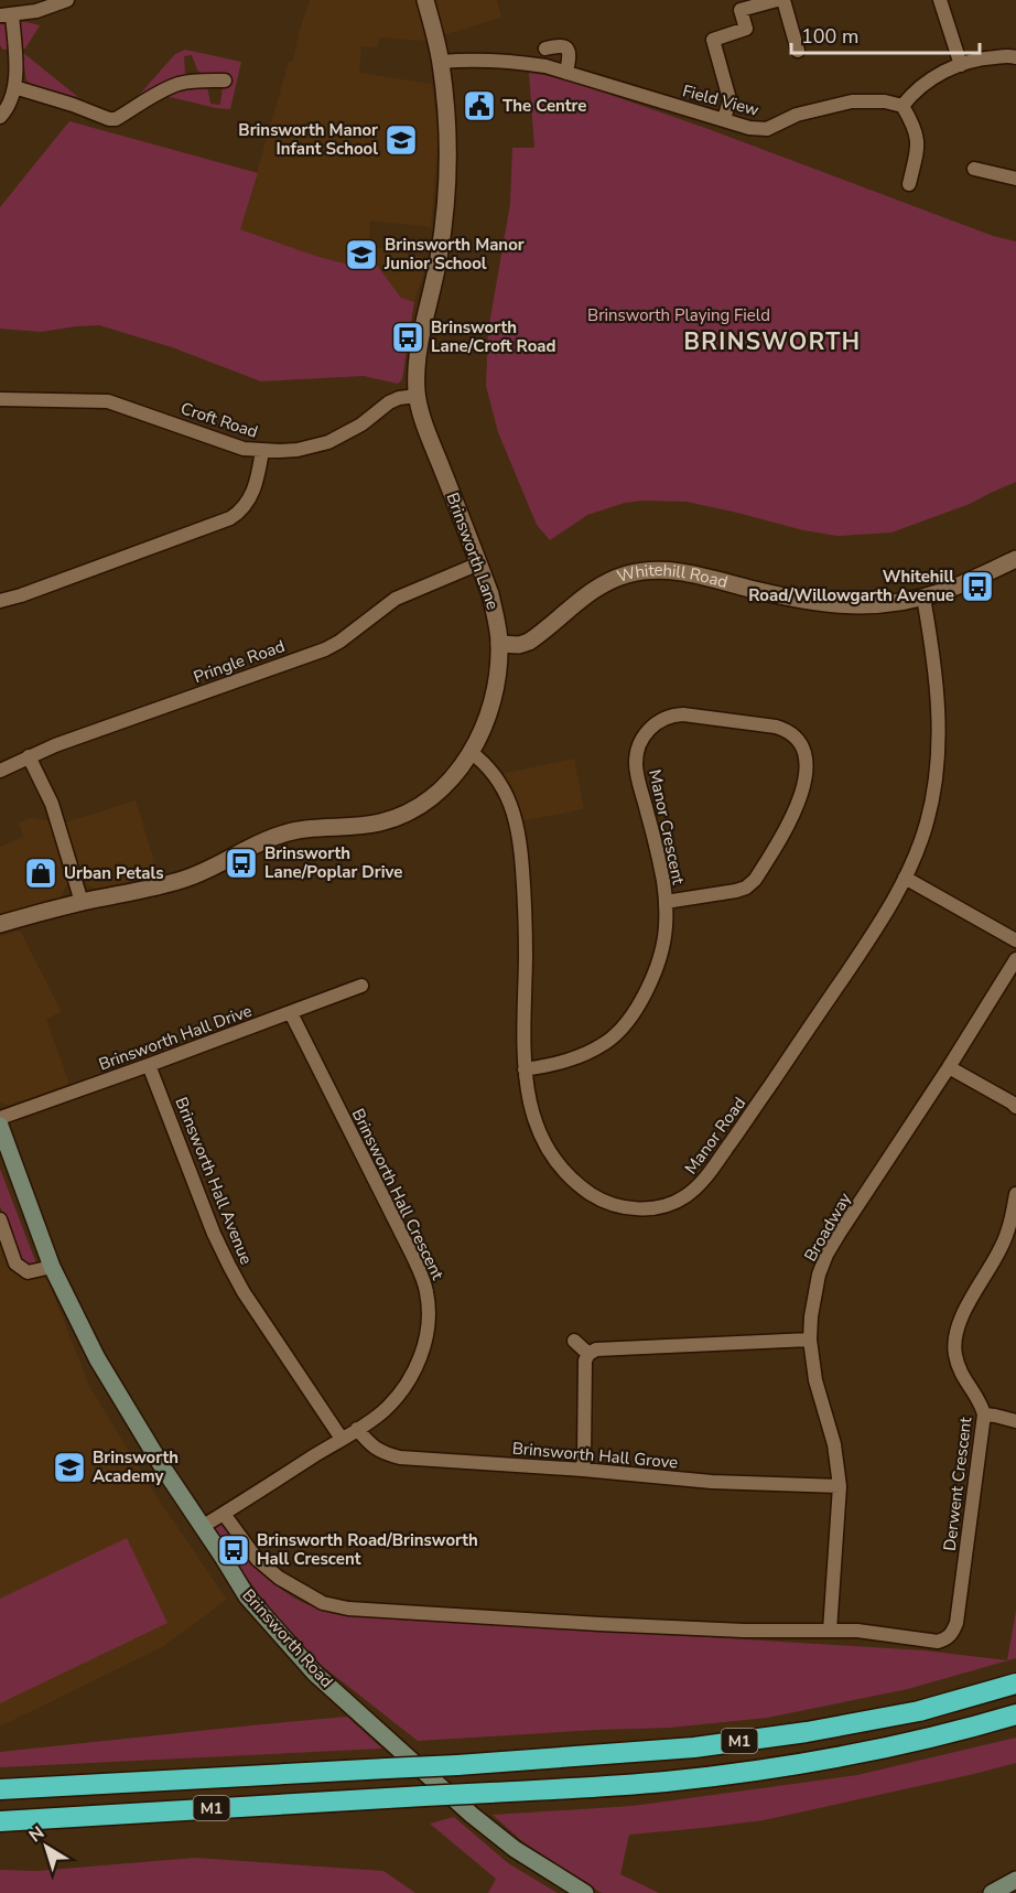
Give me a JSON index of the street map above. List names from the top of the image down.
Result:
{
  "streets": {
    "highway": ["M1"],
    "main road": ["Brinsworth Road"],
    "street": [
      "Field View",
      "Croft Road",
      "Brinsworth Lane",
      "Whitehill Road",
      "Pringle Road",
      "Manor Crescent",
      "Brinsworth Hall Drive",
      "Manor Road",
      "Brinsworth Hall Avenue",
      "Brinsworth Hall Crescent",
      "Broadway",
      "Brinsworth Hall Grove",
      "Derwent Crescent"
    ]
  },
  "crossings": [
    ["Field View", "Brinsworth Lane"],
    ["Croft Road", "Brinsworth Lane"],
    ["Brinsworth Lane", "Whitehill Road"],
    ["Brinsworth Lane", "Pringle Road"],
    ["Brinsworth Lane", "Manor Road"],
    ["Whitehill Road", "Manor Road"],
    ["Manor Crescent", "Manor Road"],
    ["Brinsworth Hall Drive", "Brinsworth Hall Avenue"],
    ["Brinsworth Hall Drive", "Brinsworth Hall Crescent"],
    ["Brinsworth Hall Avenue", "Brinsworth Hall Crescent"],
    ["Brinsworth Hall Crescent", "Brinsworth Hall Grove"],
    ["Brinsworth Hall Crescent", "Brinsworth Road"],
    ["Broadway", "Brinsworth Hall Grove"],
    ["Broadway", "Derwent Crescent"],
    ["Broadway", "Brinsworth Road"],
    ["Derwent Crescent", "Brinsworth Road"]
  ],
  "districts": ["BRINSWORTH"],
  "parks": ["Brinsworth Playing Field"],
  "places": {
    "public building": ["The Centre"],
    "school or university": ["Brinsworth Manor Infant School", "Brinsworth Manor Junior School", "Brinsworth Academy"],
    "bus stop": [
      "Brinsworth Lane/Croft Road",
      "Whitehill Road/Willowgarth Avenue",
      "Brinsworth Lane/Poplar Drive",
      "Brinsworth Road/Brinsworth Hall Crescent"
    ],
    "shop": ["Urban Petals"]
  },
  "scale_bar": "100 m",
  "north": "top left"
}
